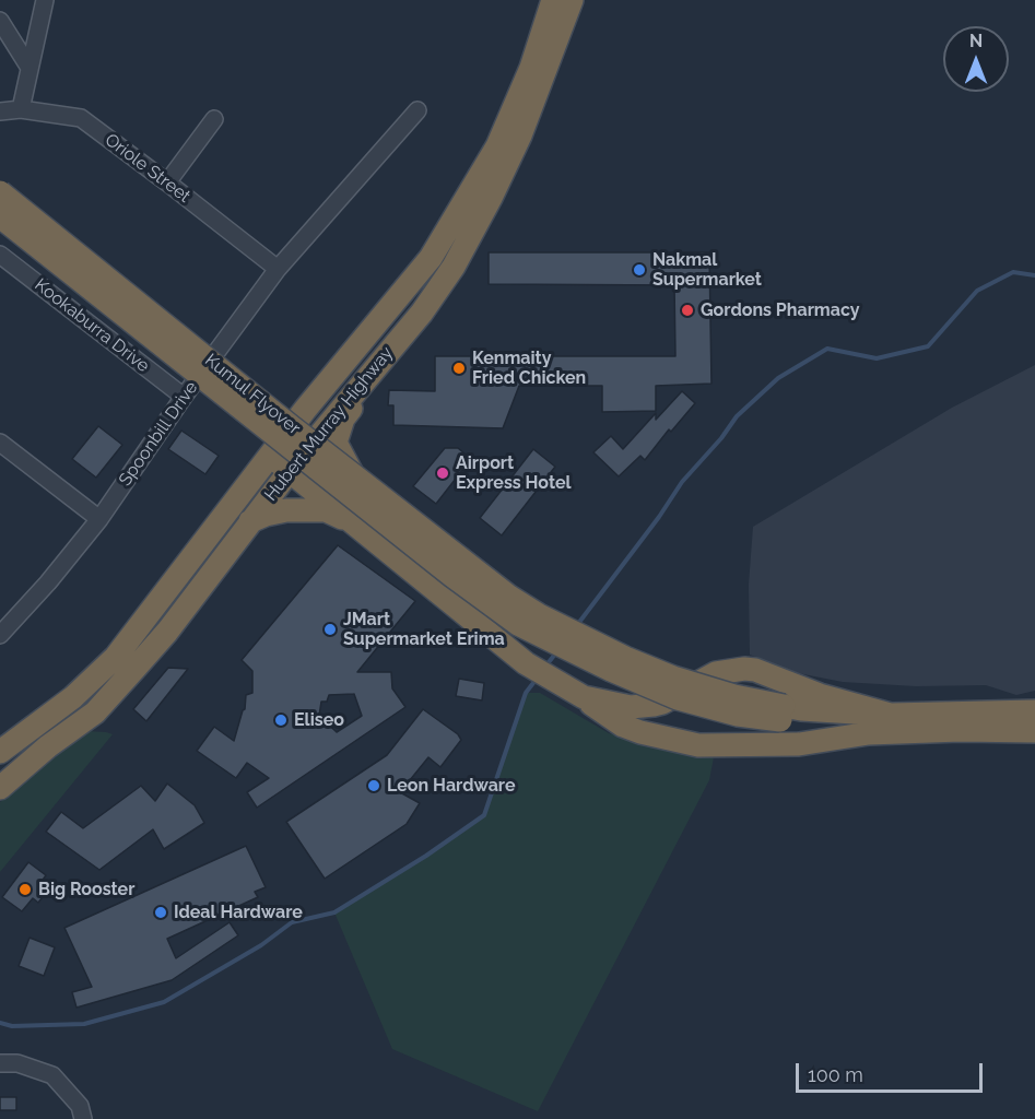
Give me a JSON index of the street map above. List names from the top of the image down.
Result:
{
  "streets": {
    "highway": ["Kumul Flyover", "Hubert Murray Highway"],
    "street": ["Oriole Street", "Kookaburra Drive", "Spoonbill Drive"]
  },
  "crossings": [
    ["Oriole Street", "Spoonbill Drive"],
    ["Kookaburra Drive", "Spoonbill Drive"]
  ],
  "places": [
    "Nakmal Supermarket",
    "Gordons Pharmacy",
    "Kenmaity Fried Chicken",
    "Airport Express Hotel",
    "JMart Supermarket Erima",
    "Eliseo",
    "Leon Hardware",
    "Big Rooster",
    "Ideal Hardware"
  ],
  "scale_bar": "100 m",
  "north": "top"
}
